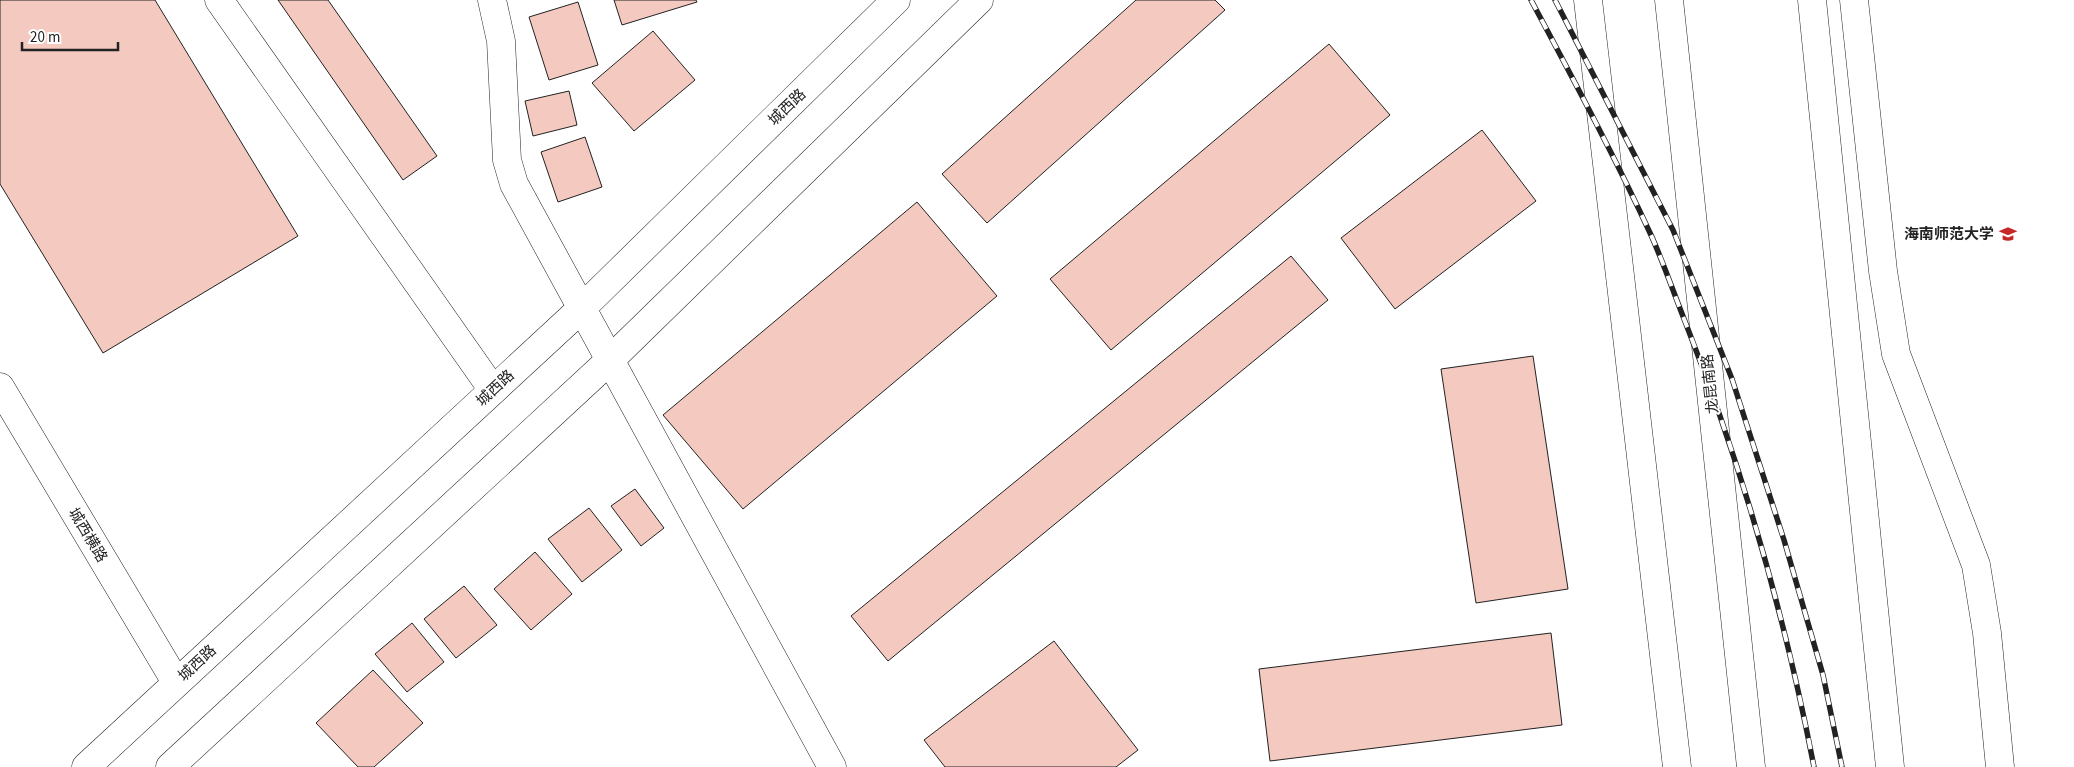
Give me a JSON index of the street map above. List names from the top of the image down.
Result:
{
  "streets": {
    "main road": ["城西路", "龙昆南路", "城西横路"]
  },
  "crossings": [
    ["城西路", "城西横路"]
  ],
  "places": {
    "school or university": ["海南师范大学"]
  },
  "scale_bar": "20 m"
}
